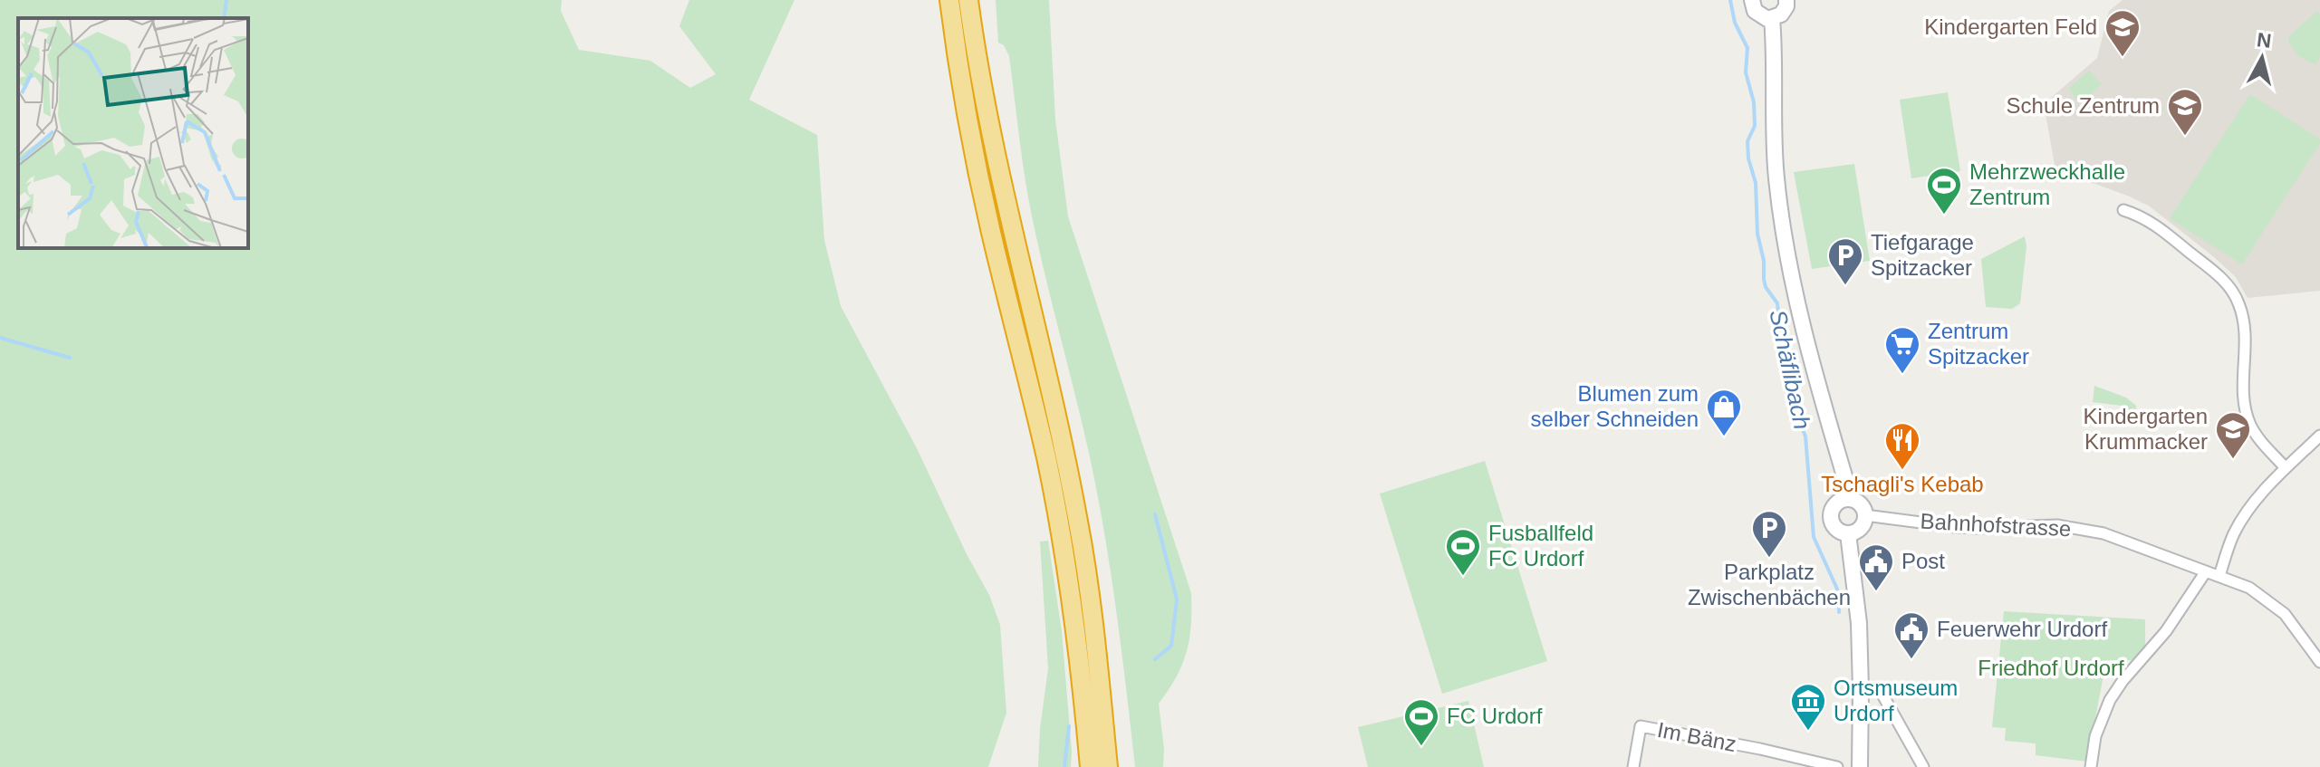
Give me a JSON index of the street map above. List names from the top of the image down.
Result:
{
  "streets": {
    "street": ["Bahnhofstrasse", "Im Bänz"]
  },
  "water": ["Schäflibach"],
  "parks": ["Friedhof Urdorf"],
  "places": {
    "school or university": ["Kindergarten Feld", "Schule Zentrum", "Kindergarten Krummacker"],
    "sports": ["Mehrzweckhalle Zentrum", "Fusballfeld FC Urdorf", "FC Urdorf"],
    "parking": ["Tiefgarage Spitzacker", "Parkplatz Zwischenbächen"],
    "supermarket": ["Zentrum Spitzacker"],
    "shop": ["Blumen zum selber Schneiden"],
    "restaurant": ["Tschagli's Kebab"],
    "public building": ["Post", "Feuerwehr Urdorf"],
    "museum": ["Ortsmuseum Urdorf"]
  },
  "north": "top"
}
